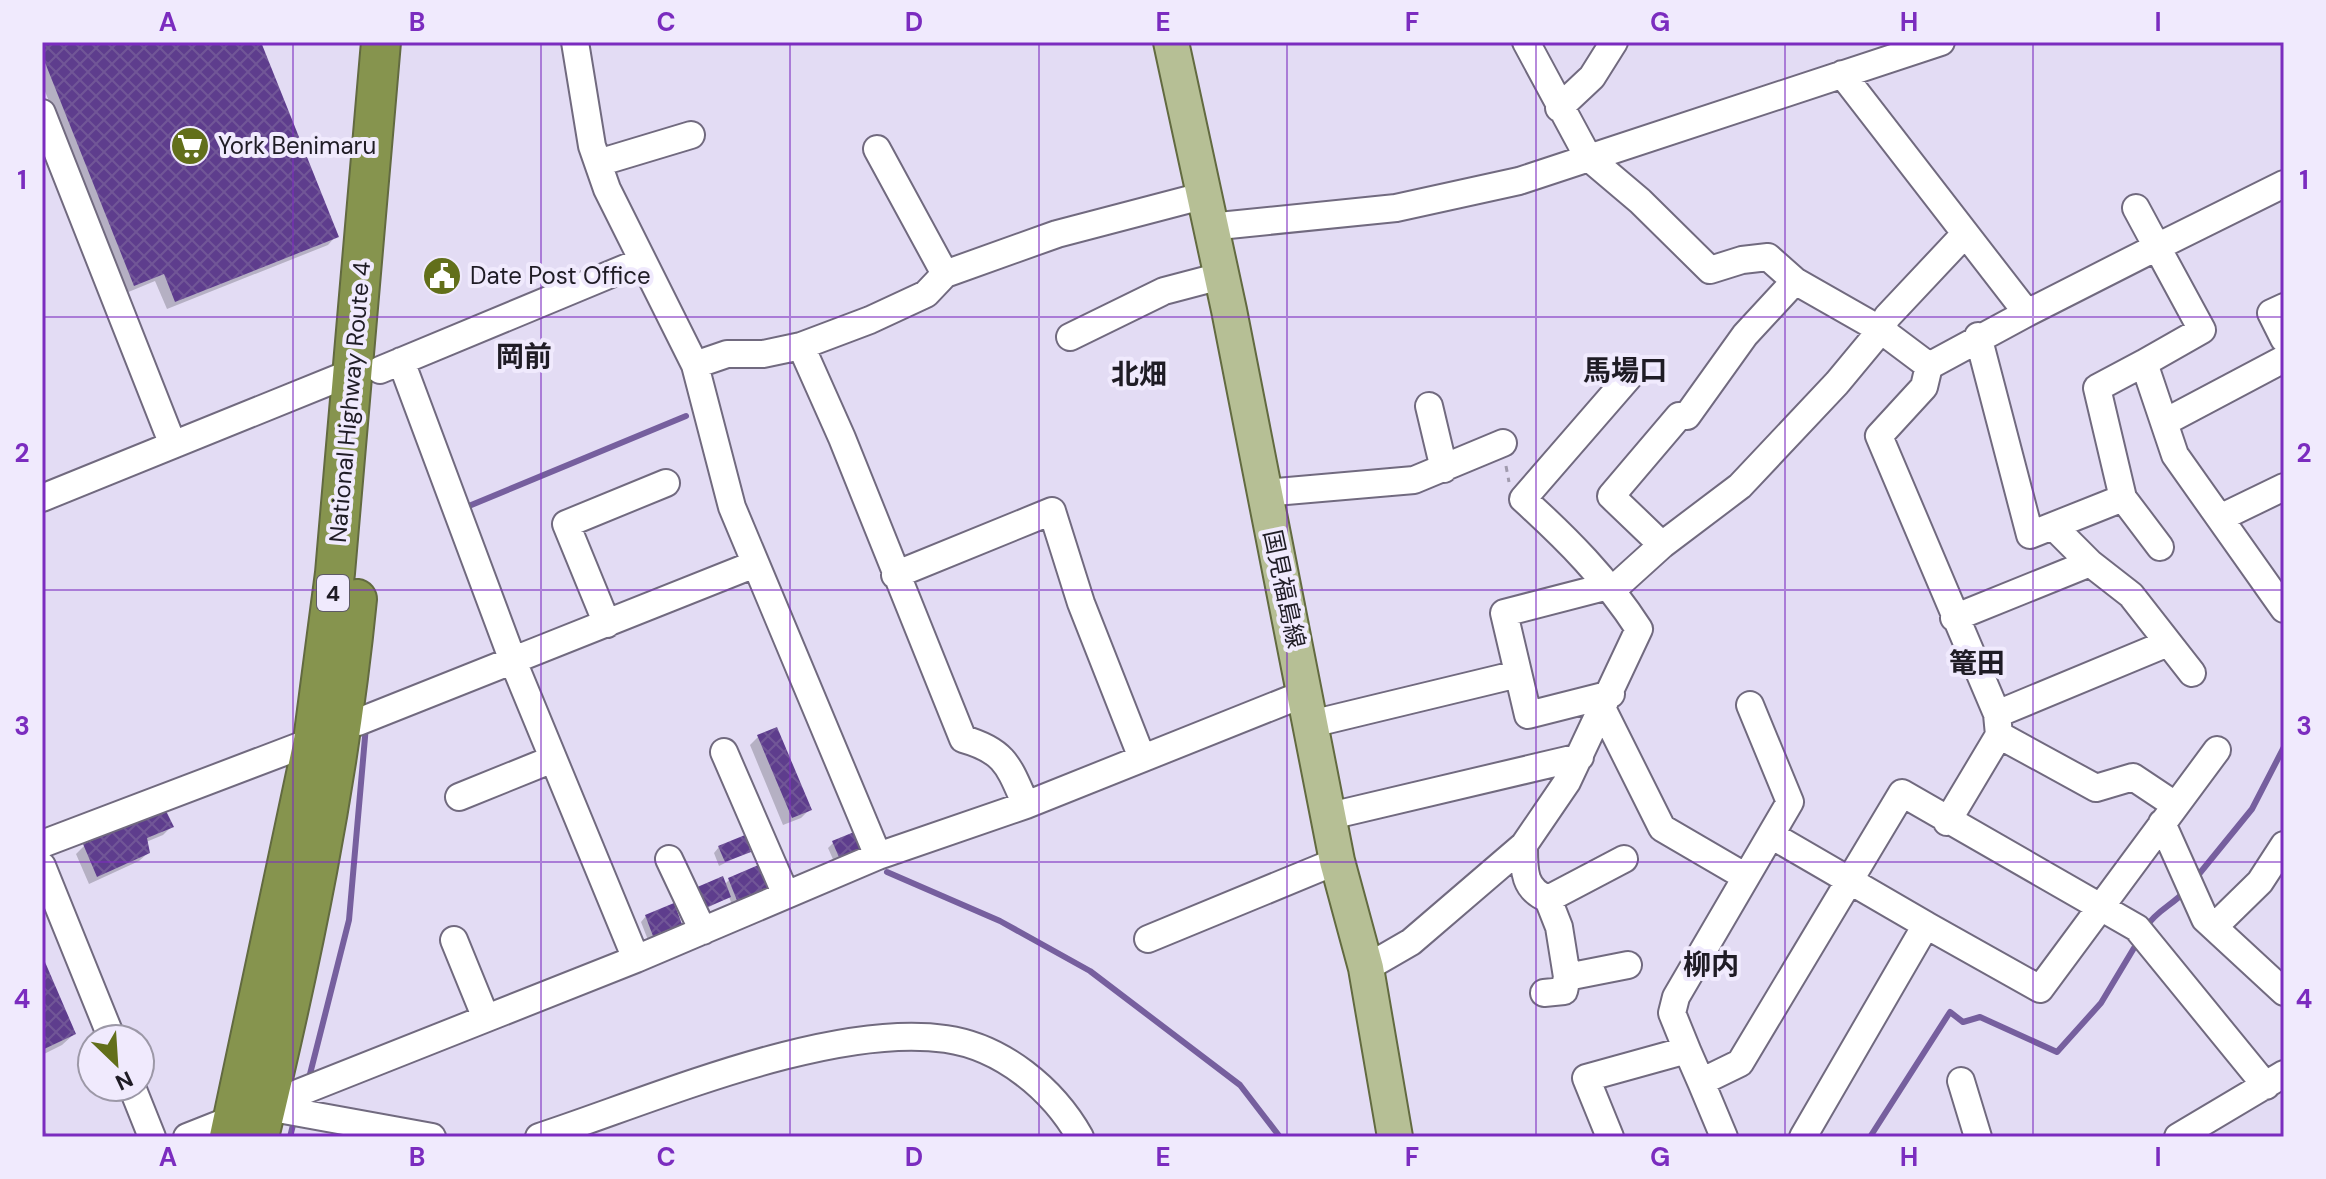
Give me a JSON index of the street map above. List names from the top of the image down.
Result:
{
  "streets": {
    "highway": ["National Highway Route 4", "4"],
    "main road": ["国見福島線"]
  },
  "districts": [
    "岡前",
    "馬場口",
    "北畑",
    "篭田",
    "柳内"
  ],
  "places": {
    "supermarket": ["York Benimaru"],
    "public building": ["Date Post Office"]
  },
  "north": "bottom right",
  "grid": {
    "columns": [
      "A",
      "B",
      "C",
      "D",
      "E",
      "F",
      "G",
      "H",
      "I"
    ],
    "rows": [
      "1",
      "2",
      "3",
      "4"
    ]
  }
}
